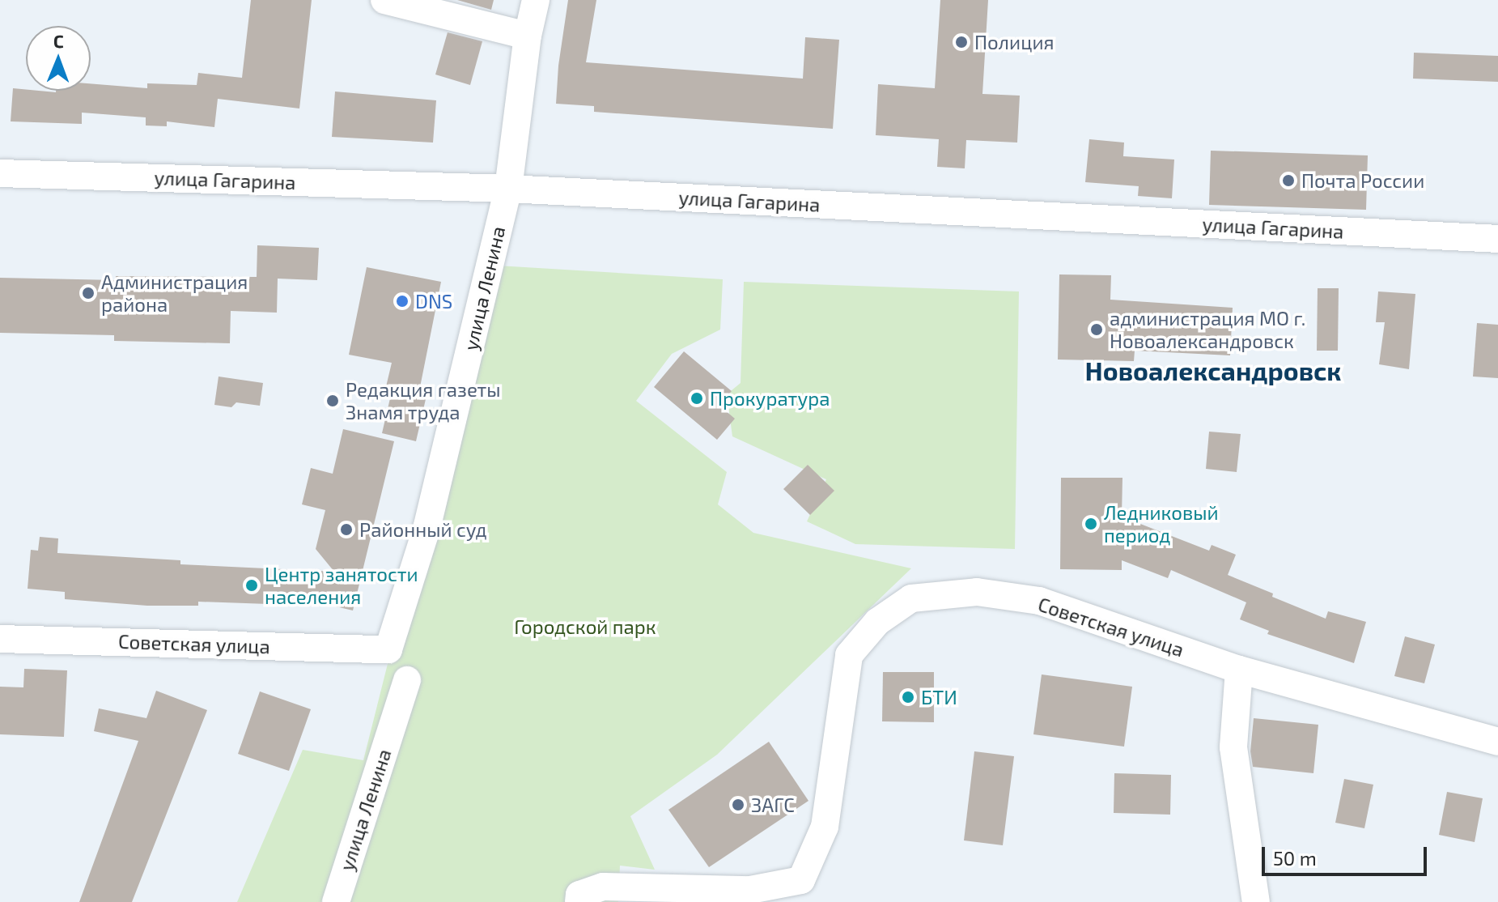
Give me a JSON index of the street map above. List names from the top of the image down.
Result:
{
  "streets": {
    "street": ["улица Гагарина", "улица Ленина", "Советская улица"]
  },
  "crossings": [
    ["улица Гагарина", "улица Ленина"],
    ["улица Ленина", "Советская улица"]
  ],
  "districts": ["Новоалександровск"],
  "parks": ["Городской парк"],
  "places": [
    "Полиция",
    "Почта России",
    "Администрация района",
    "DNS",
    "администрация МО г. Новоалександровск",
    "Прокуратура",
    "Редакция газеты Знамя труда",
    "Ледниковый период",
    "Районный суд",
    "Центр занятости населения",
    "БТИ",
    "ЗАГС"
  ],
  "scale_bar": "50 m",
  "north": "top"
}
